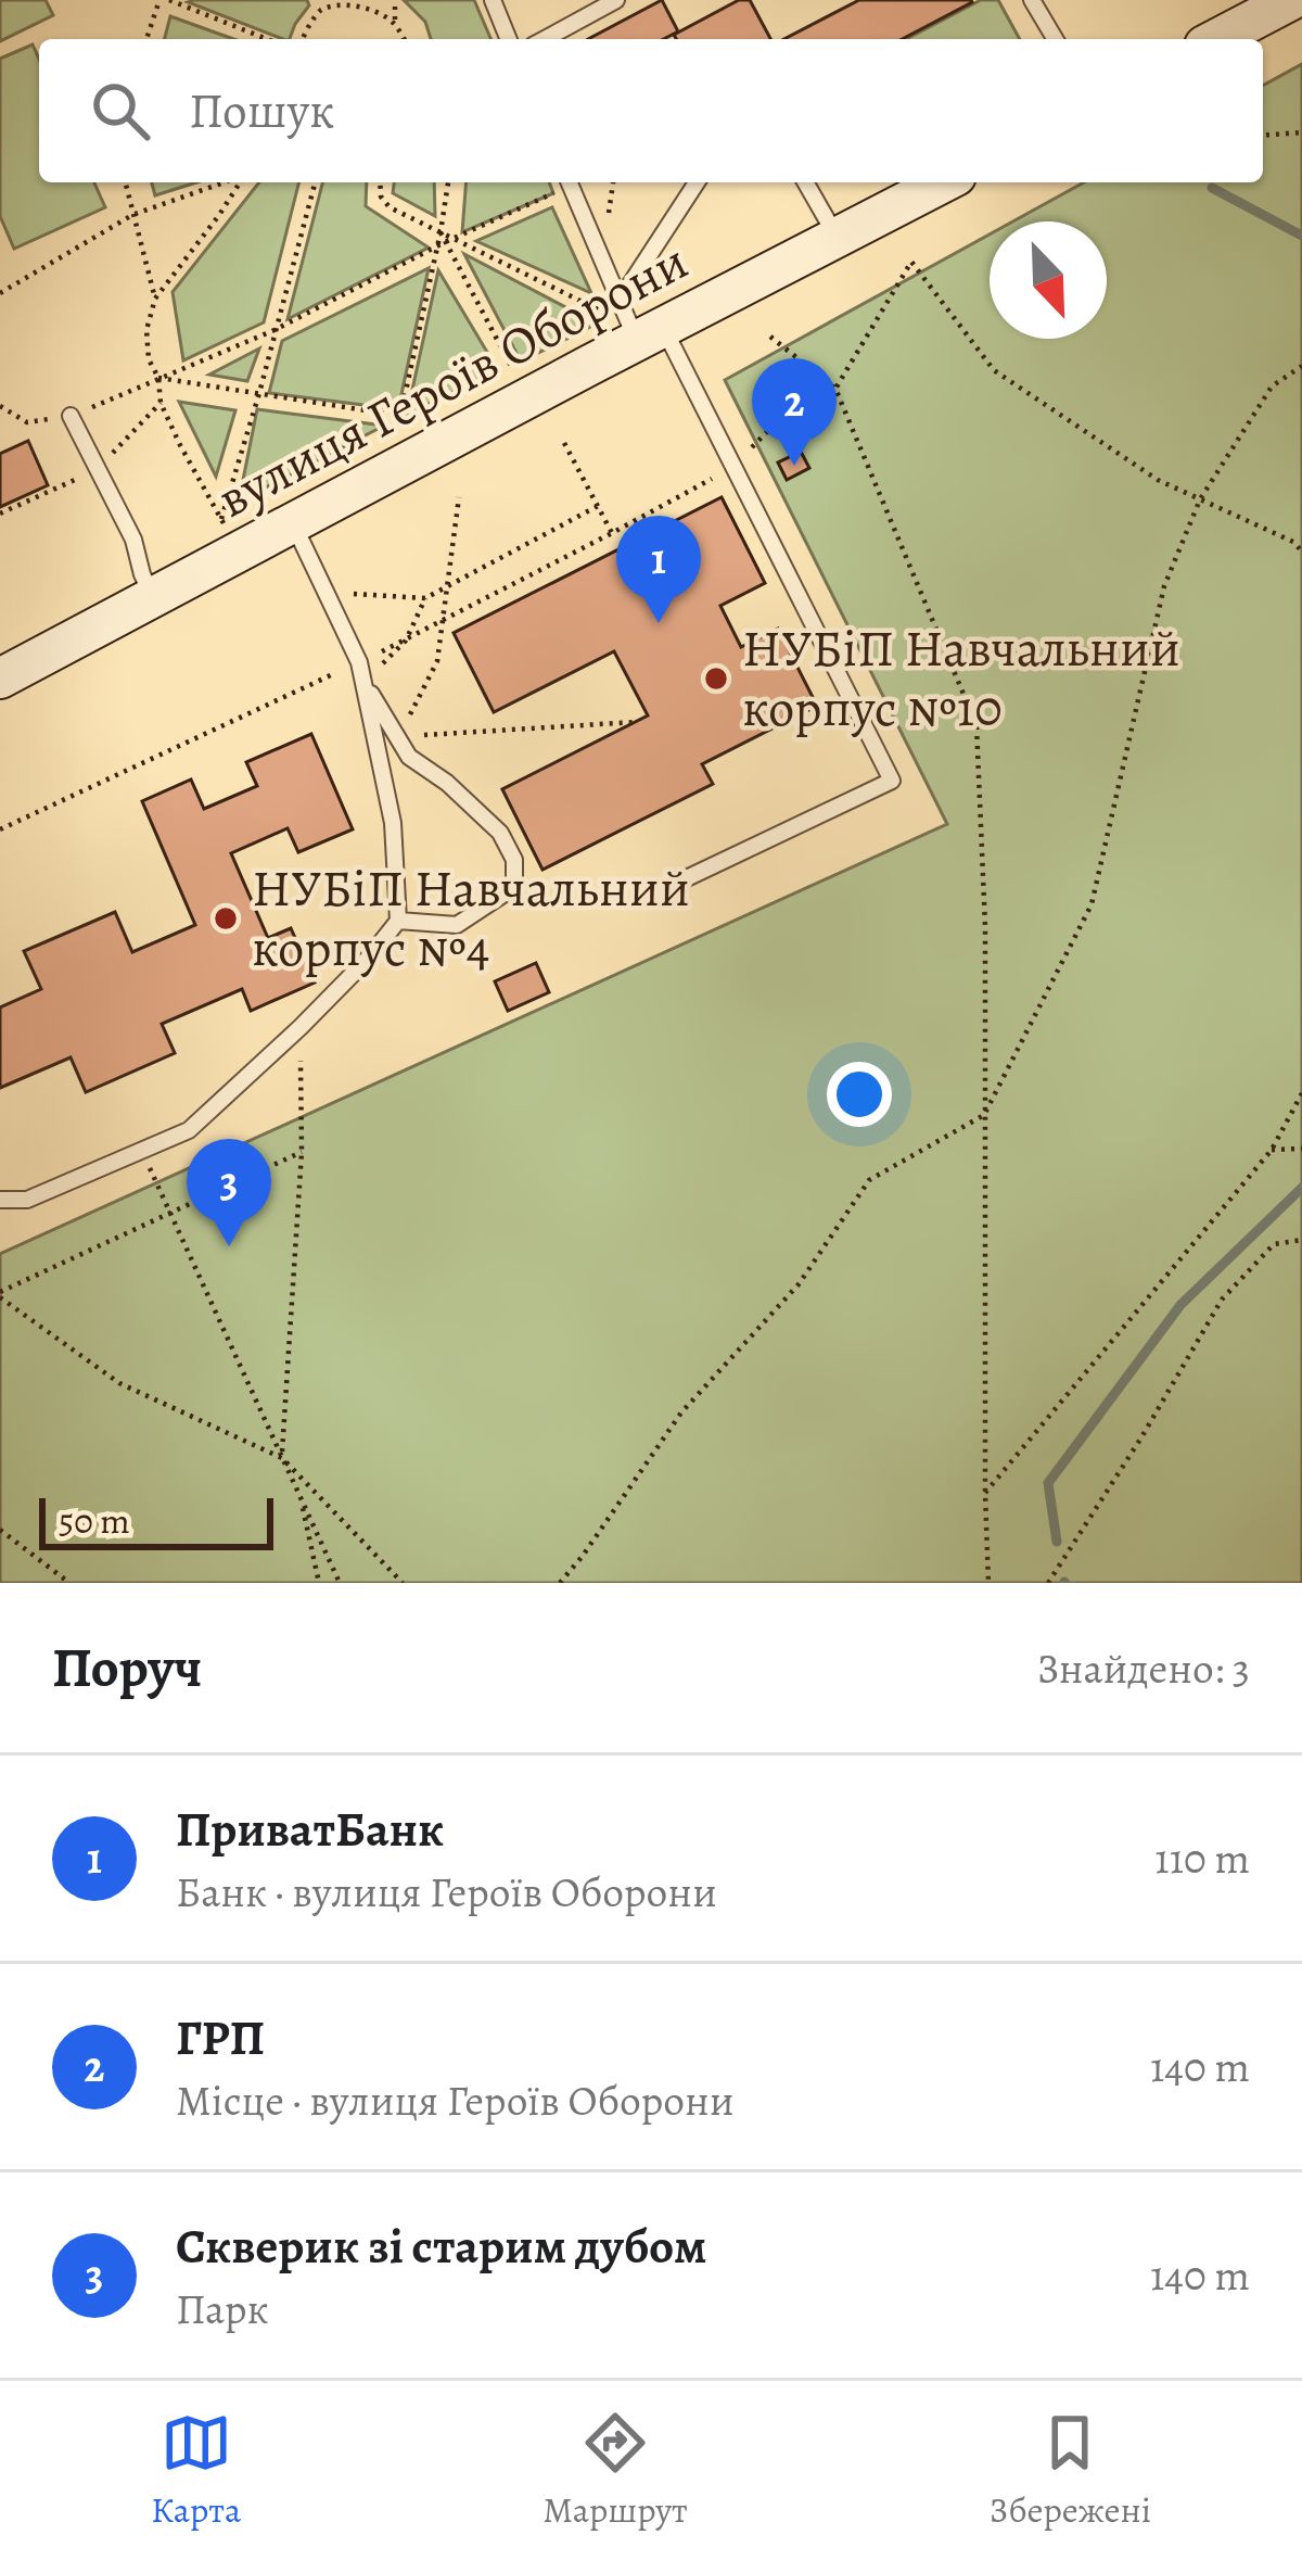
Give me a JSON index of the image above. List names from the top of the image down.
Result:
{
  "streets": {
    "street": ["вулиця Героїв Оборони"]
  },
  "places": ["НУБіП Навчальний корпус №10", "НУБіП Навчальний корпус №4"],
  "scale_bar": "50 m",
  "north": "bottom right",
  "page": {
    "search": "Пошук",
    "pins": ["2", "1", "3"],
    "scale": "50 m",
    "heading": ["Поруч", "Знайдено: 3"],
    "list": [
      {
        "mark": "1",
        "name": "ПриватБанк",
        "note": "Банк · вулиця Героїв Оборони",
        "value": "110 m"
      },
      {
        "mark": "2",
        "name": "ГРП",
        "note": "Місце · вулиця Героїв Оборони",
        "value": "140 m"
      },
      {
        "mark": "3",
        "name": "Скверик зі старим дубом",
        "note": "Парк",
        "value": "140 m"
      }
    ],
    "nav": ["Карта", "Маршрут", "Збережені"]
  }
}
